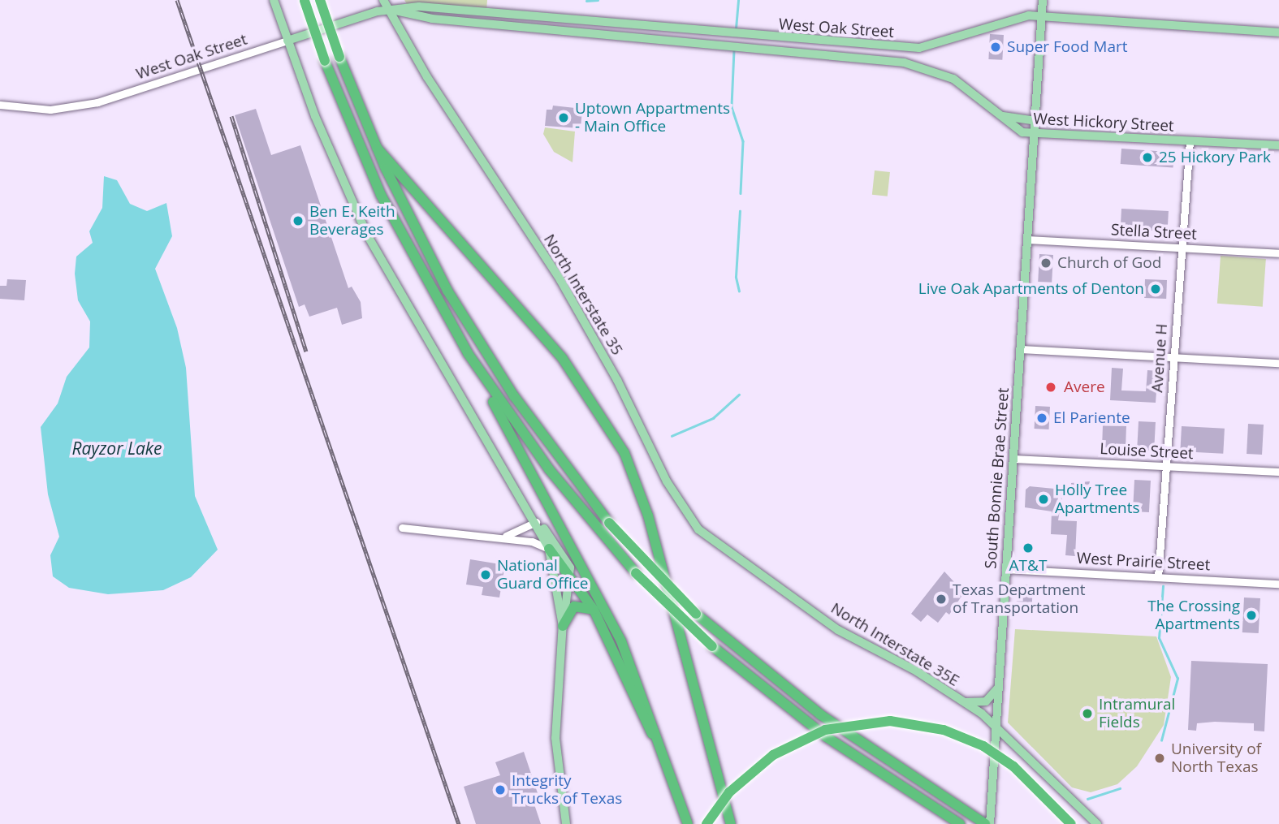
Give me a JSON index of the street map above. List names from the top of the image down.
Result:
{
  "streets": {
    "main road": [
      "West Oak Street",
      "West Hickory Street",
      "North Interstate 35",
      "South Bonnie Brae Street",
      "North Interstate 35E"
    ],
    "street": [
      "Stella Street",
      "Avenue H",
      "Louise Street",
      "West Prairie Street"
    ]
  },
  "crossings": [
    ["West Oak Street", "West Hickory Street"],
    ["West Oak Street", "North Interstate 35"],
    ["West Oak Street", "South Bonnie Brae Street"],
    ["West Hickory Street", "Avenue H"],
    ["West Hickory Street", "South Bonnie Brae Street"],
    ["Stella Street", "Avenue H"],
    ["Stella Street", "South Bonnie Brae Street"],
    ["North Interstate 35", "North Interstate 35E"],
    ["Avenue H", "Louise Street"],
    ["Avenue H", "West Prairie Street"],
    ["Louise Street", "South Bonnie Brae Street"],
    ["South Bonnie Brae Street", "West Prairie Street"],
    ["South Bonnie Brae Street", "North Interstate 35E"]
  ],
  "water": ["Rayzor Lake"],
  "places": [
    "Super Food Mart",
    "Uptown Appartments - Main Office",
    "25 Hickory Park",
    "Ben E. Keith Beverages",
    "Church of God",
    "Live Oak Apartments of Denton",
    "Avere",
    "El Pariente",
    "Holly Tree Apartments",
    "AT&T",
    "National Guard Office",
    "Texas Department of Transportation",
    "The Crossing Apartments",
    "Intramural Fields",
    "University of North Texas",
    "Integrity Trucks of Texas"
  ]
}
